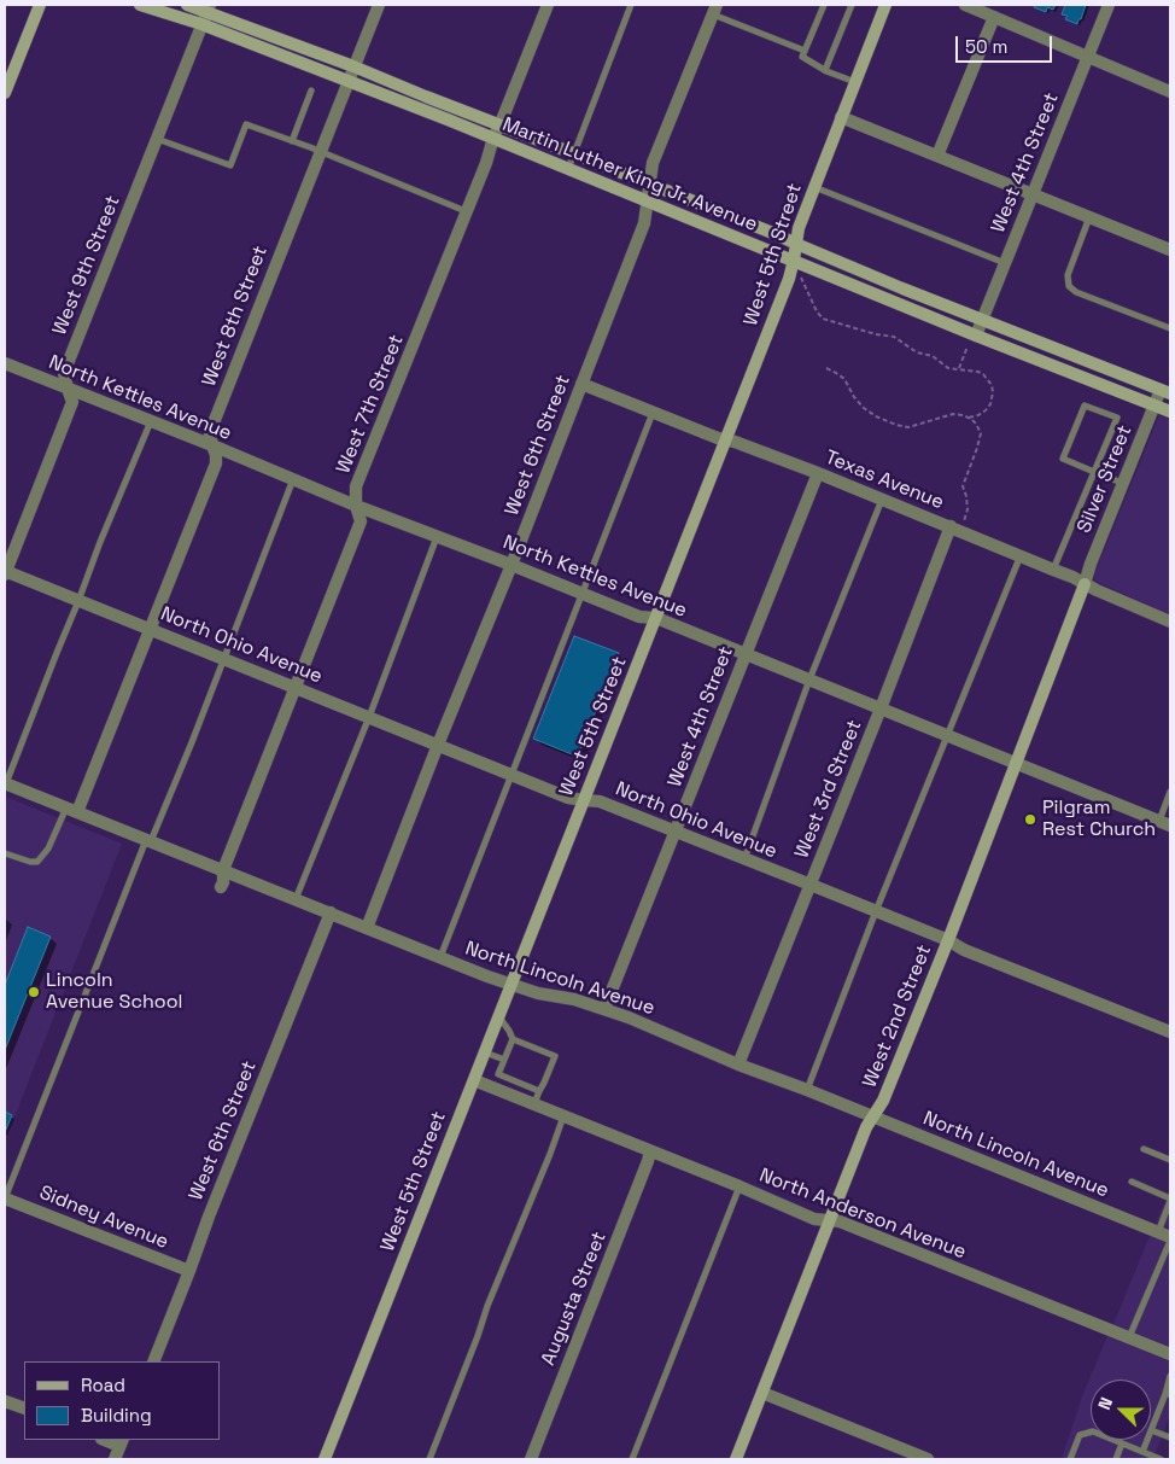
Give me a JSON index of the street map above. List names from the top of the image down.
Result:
{
  "streets": {
    "street": [
      "West 4th Street",
      "Martin Luther King Jr. Avenue",
      "West 5th Street",
      "West 9th Street",
      "West 8th Street",
      "North Kettles Avenue",
      "West 7th Street",
      "West 6th Street",
      "Silver Street",
      "Texas Avenue",
      "North Ohio Avenue",
      "West 3rd Street",
      "North Lincoln Avenue",
      "West 2nd Street",
      "North Anderson Avenue",
      "Sidney Avenue",
      "Augusta Street"
    ]
  },
  "crossings": [
    ["West 4th Street", "Martin Luther King Jr. Avenue"],
    ["West 4th Street", "North Kettles Avenue"],
    ["West 4th Street", "Texas Avenue"],
    ["West 4th Street", "North Ohio Avenue"],
    ["West 4th Street", "North Lincoln Avenue"],
    ["Martin Luther King Jr. Avenue", "West 5th Street"],
    ["Martin Luther King Jr. Avenue", "West 9th Street"],
    ["Martin Luther King Jr. Avenue", "West 8th Street"],
    ["Martin Luther King Jr. Avenue", "West 7th Street"],
    ["Martin Luther King Jr. Avenue", "West 6th Street"],
    ["Martin Luther King Jr. Avenue", "Silver Street"],
    ["West 5th Street", "North Kettles Avenue"],
    ["West 5th Street", "Texas Avenue"],
    ["West 5th Street", "North Ohio Avenue"],
    ["West 5th Street", "North Lincoln Avenue"],
    ["West 5th Street", "North Anderson Avenue"],
    ["West 9th Street", "North Kettles Avenue"],
    ["West 9th Street", "North Ohio Avenue"],
    ["West 8th Street", "North Kettles Avenue"],
    ["West 8th Street", "North Ohio Avenue"],
    ["West 8th Street", "North Lincoln Avenue"],
    ["North Kettles Avenue", "West 7th Street"],
    ["North Kettles Avenue", "West 6th Street"],
    ["North Kettles Avenue", "West 3rd Street"],
    ["North Kettles Avenue", "West 2nd Street"],
    ["West 7th Street", "North Ohio Avenue"],
    ["West 7th Street", "North Lincoln Avenue"],
    ["West 6th Street", "Texas Avenue"],
    ["West 6th Street", "North Ohio Avenue"],
    ["West 6th Street", "North Lincoln Avenue"],
    ["West 6th Street", "Sidney Avenue"],
    ["Silver Street", "Texas Avenue"],
    ["Silver Street", "West 2nd Street"],
    ["Texas Avenue", "West 3rd Street"],
    ["Texas Avenue", "West 2nd Street"],
    ["North Ohio Avenue", "West 3rd Street"],
    ["North Ohio Avenue", "West 2nd Street"],
    ["West 3rd Street", "North Lincoln Avenue"],
    ["North Lincoln Avenue", "West 2nd Street"],
    ["West 2nd Street", "North Anderson Avenue"],
    ["North Anderson Avenue", "Augusta Street"]
  ],
  "places": ["Pilgram Rest Church", "Lincoln Avenue School"],
  "legend": ["Road", "Building"],
  "scale_bar": "50 m",
  "north": "left"
}
